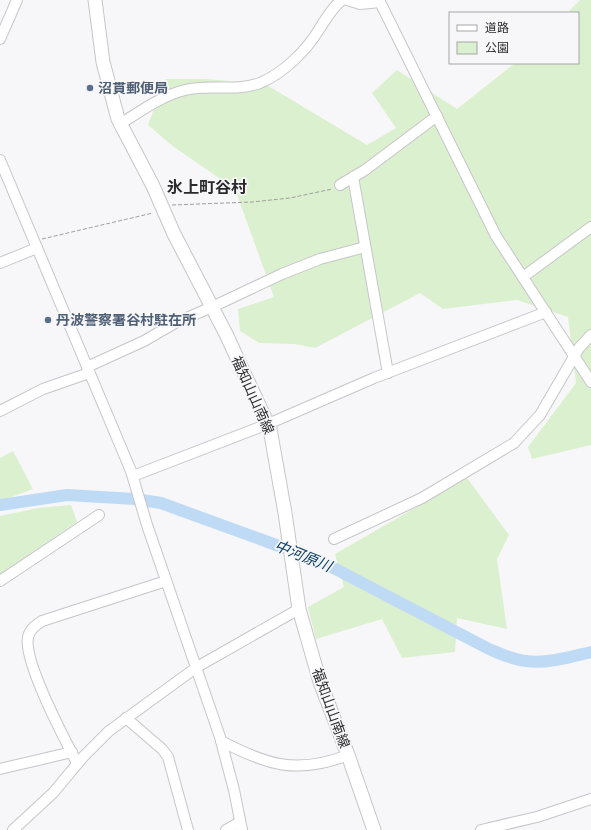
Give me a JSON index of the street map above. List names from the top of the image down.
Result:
{
  "streets": {
    "main road": ["福知山山南線"]
  },
  "districts": ["氷上町谷村"],
  "water": ["中河原川"],
  "places": ["沼貫郵便局", "丹波警察署谷村駐在所"],
  "legend": ["道路", "公園"]
}
